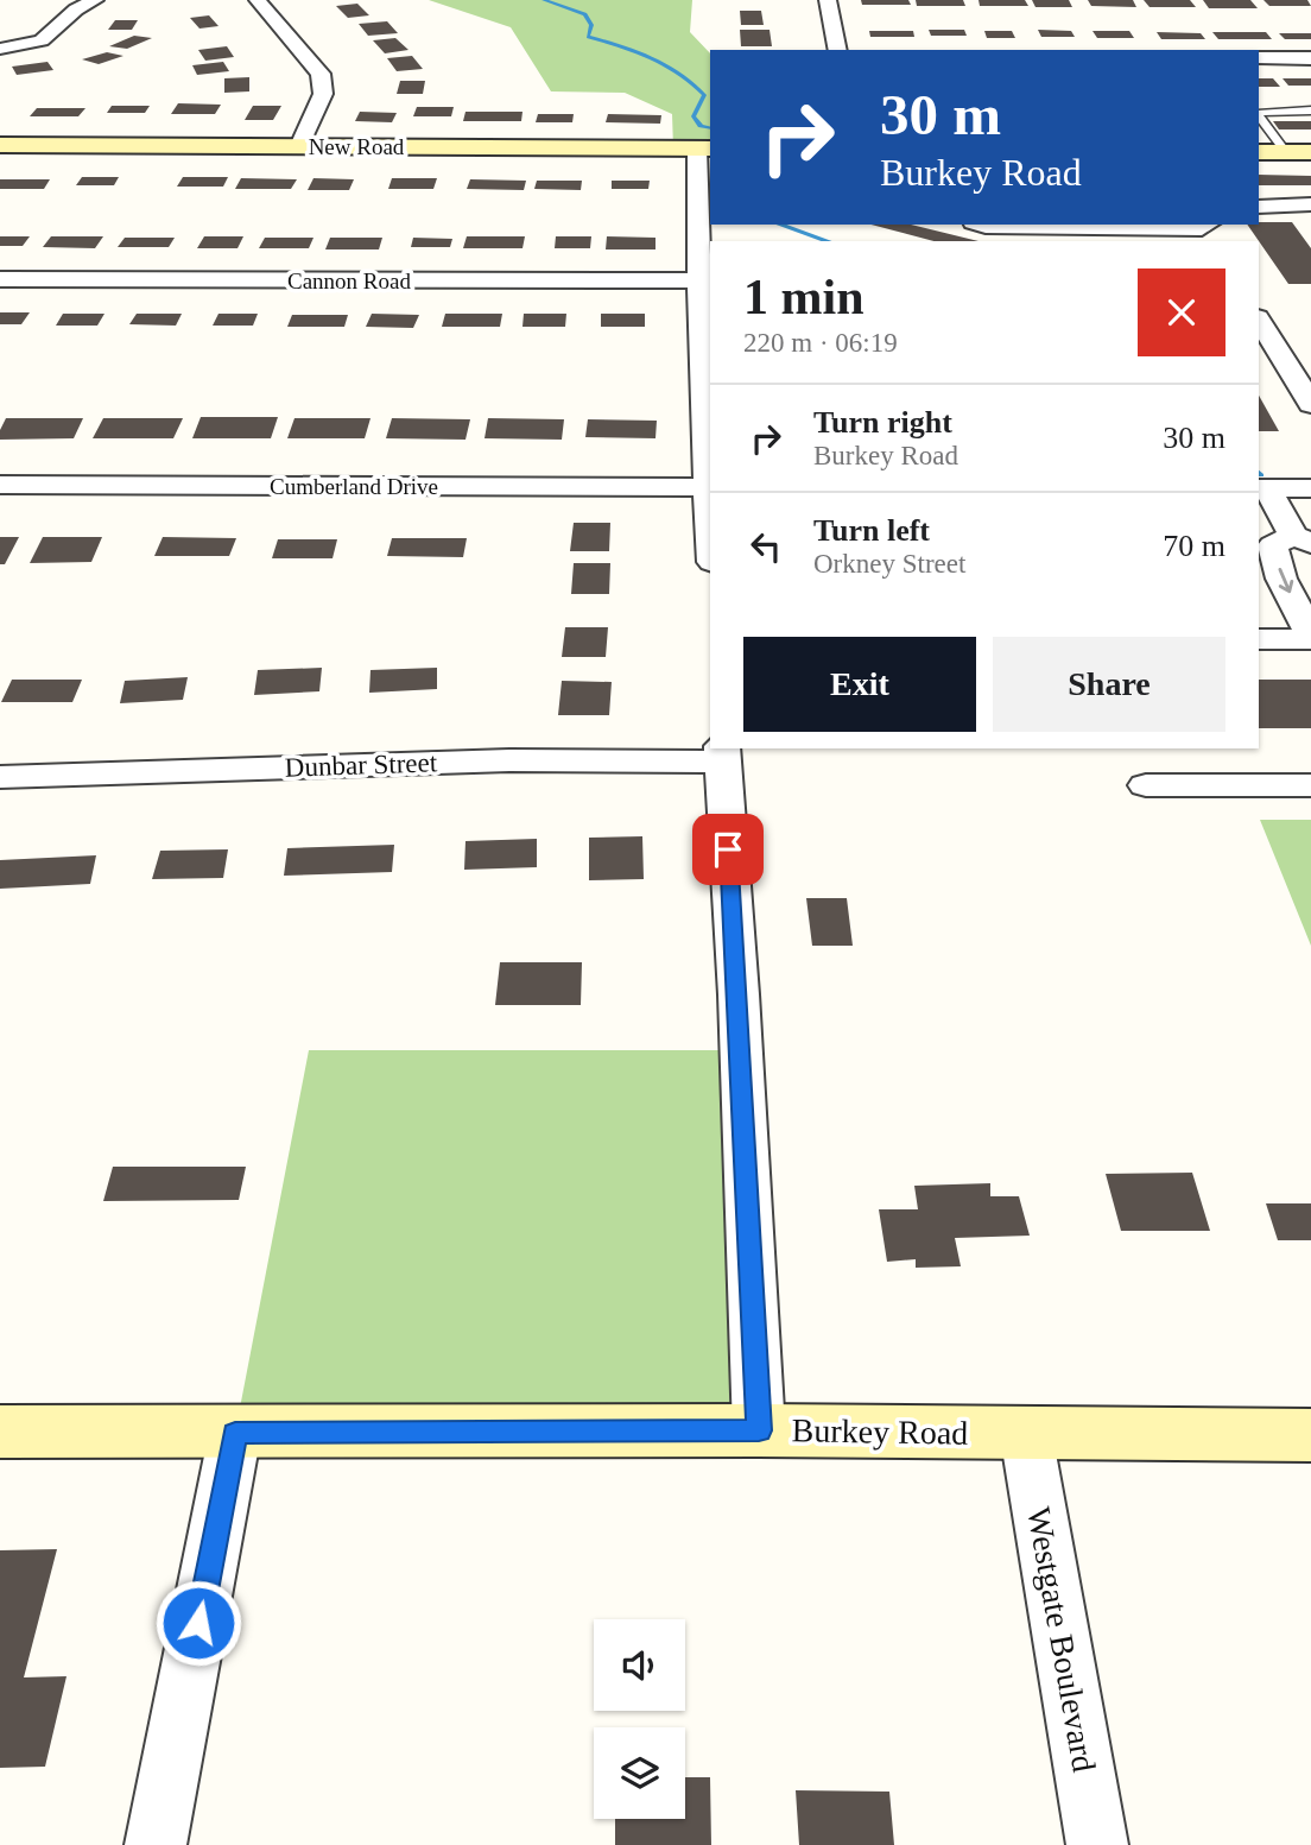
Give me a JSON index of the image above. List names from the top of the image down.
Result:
{
  "streets": {
    "street": [
      "New Road",
      "Cannon Road",
      "Cumberland Drive",
      "Dunbar Street",
      "Burkey Road",
      "Westgate Boulevard"
    ]
  },
  "crossings": [
    ["Burkey Road", "Westgate Boulevard"]
  ],
  "page": {
    "turn": ["30 m", "Burkey Road"],
    "heading": ["1 min", "220 m · 06:19"],
    "list": [
      {
        "name": "Turn right",
        "note": "Burkey Road",
        "value": "30 m"
      },
      {
        "name": "Turn left",
        "note": "Orkney Street",
        "value": "70 m"
      }
    ],
    "buttons": ["Exit", "Share"]
  }
}
